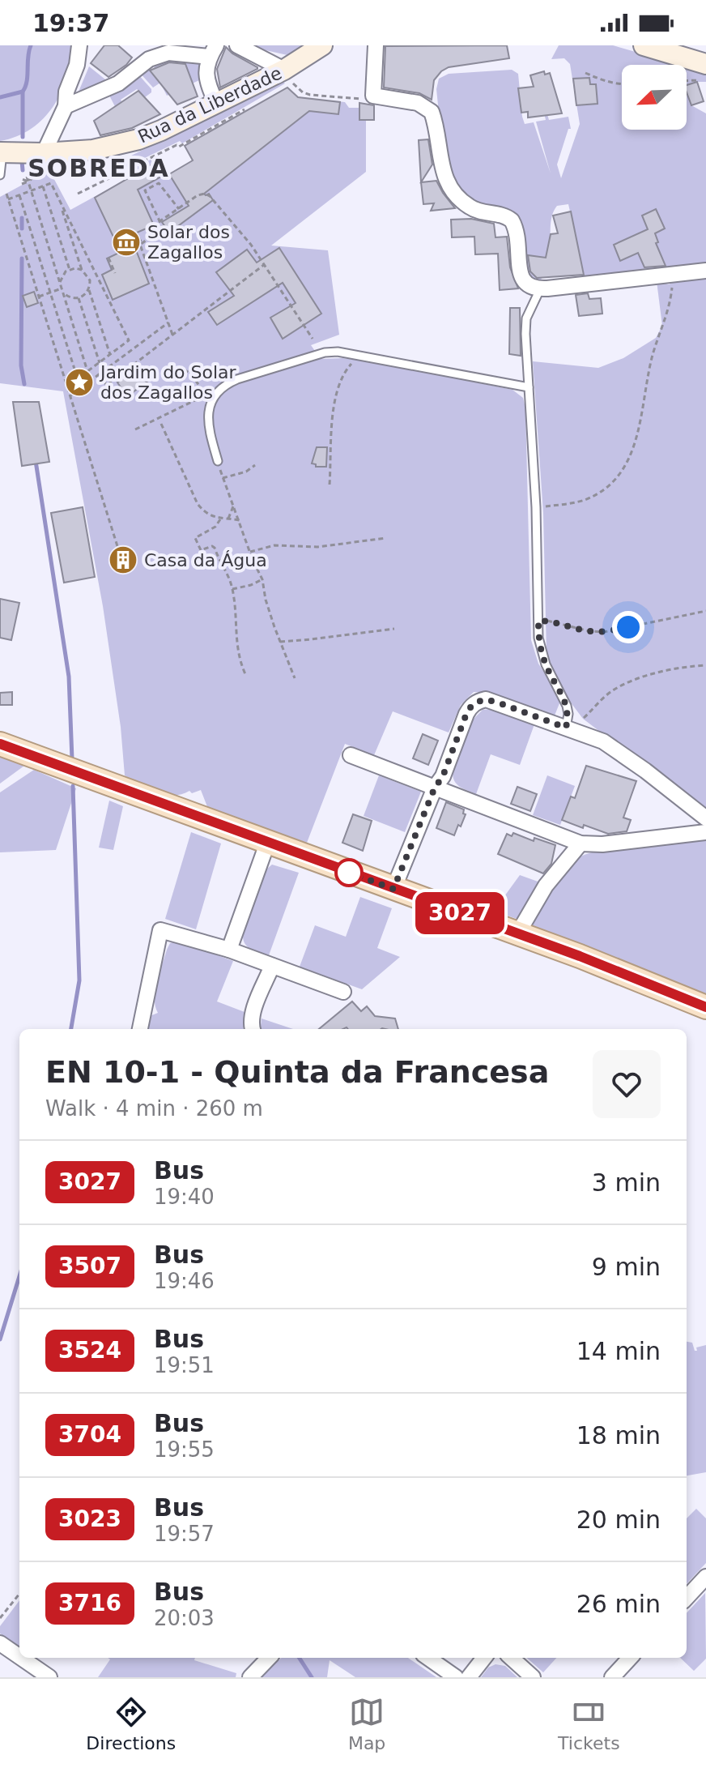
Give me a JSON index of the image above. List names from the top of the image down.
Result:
{
  "streets": {
    "street": ["Rua da Liberdade"]
  },
  "districts": ["SOBREDA"],
  "places": {
    "museum": ["Solar dos Zagallos"],
    "place": ["Jardim do Solar dos Zagallos"],
    "building": ["Casa da Água"]
  },
  "lines": ["bus line 3027"],
  "north": "bottom left",
  "page": {
    "status": "19:37",
    "on_map": "3027",
    "heading": ["EN 10-1 - Quinta da Francesa", "Walk · 4 min · 260 m"],
    "list": [
      {
        "mark": "3027",
        "name": "Bus",
        "note": "19:40",
        "value": "3 min"
      },
      {
        "mark": "3507",
        "name": "Bus",
        "note": "19:46",
        "value": "9 min"
      },
      {
        "mark": "3524",
        "name": "Bus",
        "note": "19:51",
        "value": "14 min"
      },
      {
        "mark": "3704",
        "name": "Bus",
        "note": "19:55",
        "value": "18 min"
      },
      {
        "mark": "3023",
        "name": "Bus",
        "note": "19:57",
        "value": "20 min"
      },
      {
        "mark": "3716",
        "name": "Bus",
        "note": "20:03",
        "value": "26 min"
      }
    ],
    "tabs": ["Directions", "Map", "Tickets"]
  }
}
